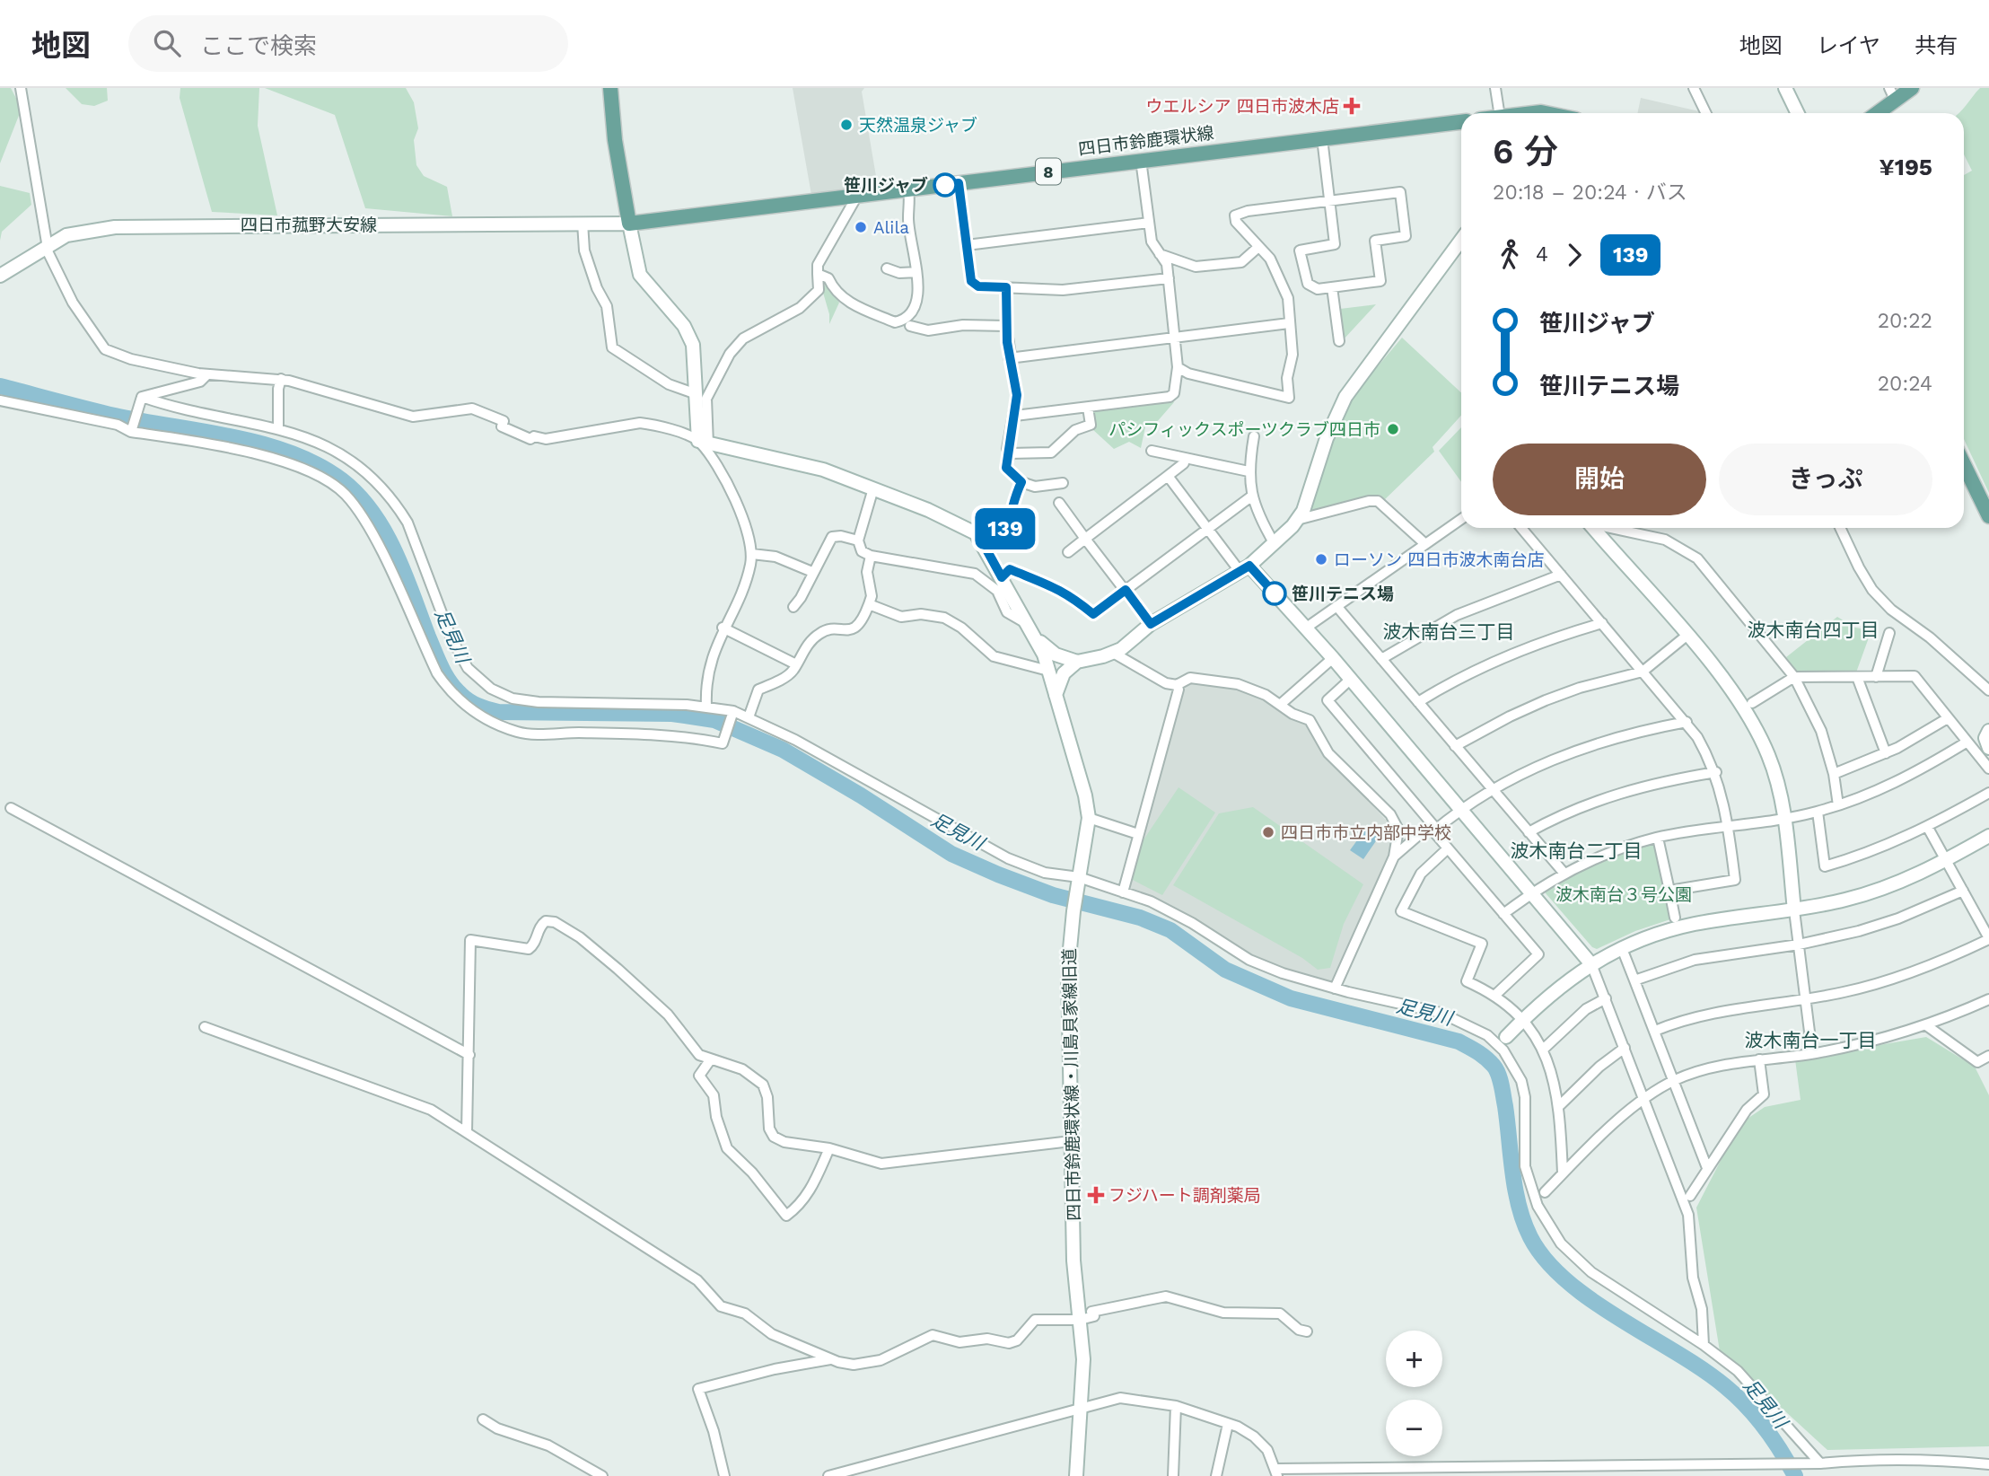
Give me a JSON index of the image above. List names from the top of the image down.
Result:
{
  "streets": {
    "main road": ["四日市鈴鹿環状線", "8"],
    "street": ["四日市菰野大安線", "四日市鈴鹿環状線・川島貝家線旧道"]
  },
  "crossings": [
    ["四日市鈴鹿環状線", "四日市菰野大安線"]
  ],
  "districts": [
    "波木南台四丁目",
    "波木南台三丁目",
    "波木南台二丁目",
    "波木南台一丁目"
  ],
  "water": ["足見川"],
  "parks": ["波木南台３号公園"],
  "places": {
    "health": ["ウエルシア 四日市波木店", "フジハート調剤薬局"],
    "other": [
      "天然温泉ジャブ",
      "笹川ジャブ",
      "Alila",
      "パシフィックスポーツクラブ四日市",
      "ローソン 四日市波木南台店",
      "笹川テニス場",
      "四日市市立内部中学校"
    ]
  },
  "lines": ["bus line 139"],
  "page": {
    "header": "地図",
    "search": "ここで検索",
    "nav": ["地図", "レイヤ", "共有"],
    "on_map": "139",
    "heading": ["6 分", "20:18 – 20:24 · バス", "¥195"],
    "legs": ["4", "139"],
    "list": [
      {
        "name": "笹川ジャブ",
        "value": "20:22"
      },
      {
        "name": "笹川テニス場",
        "value": "20:24"
      }
    ],
    "buttons": ["開始", "きっぷ"],
    "map_buttons": ["+", "−"]
  }
}
